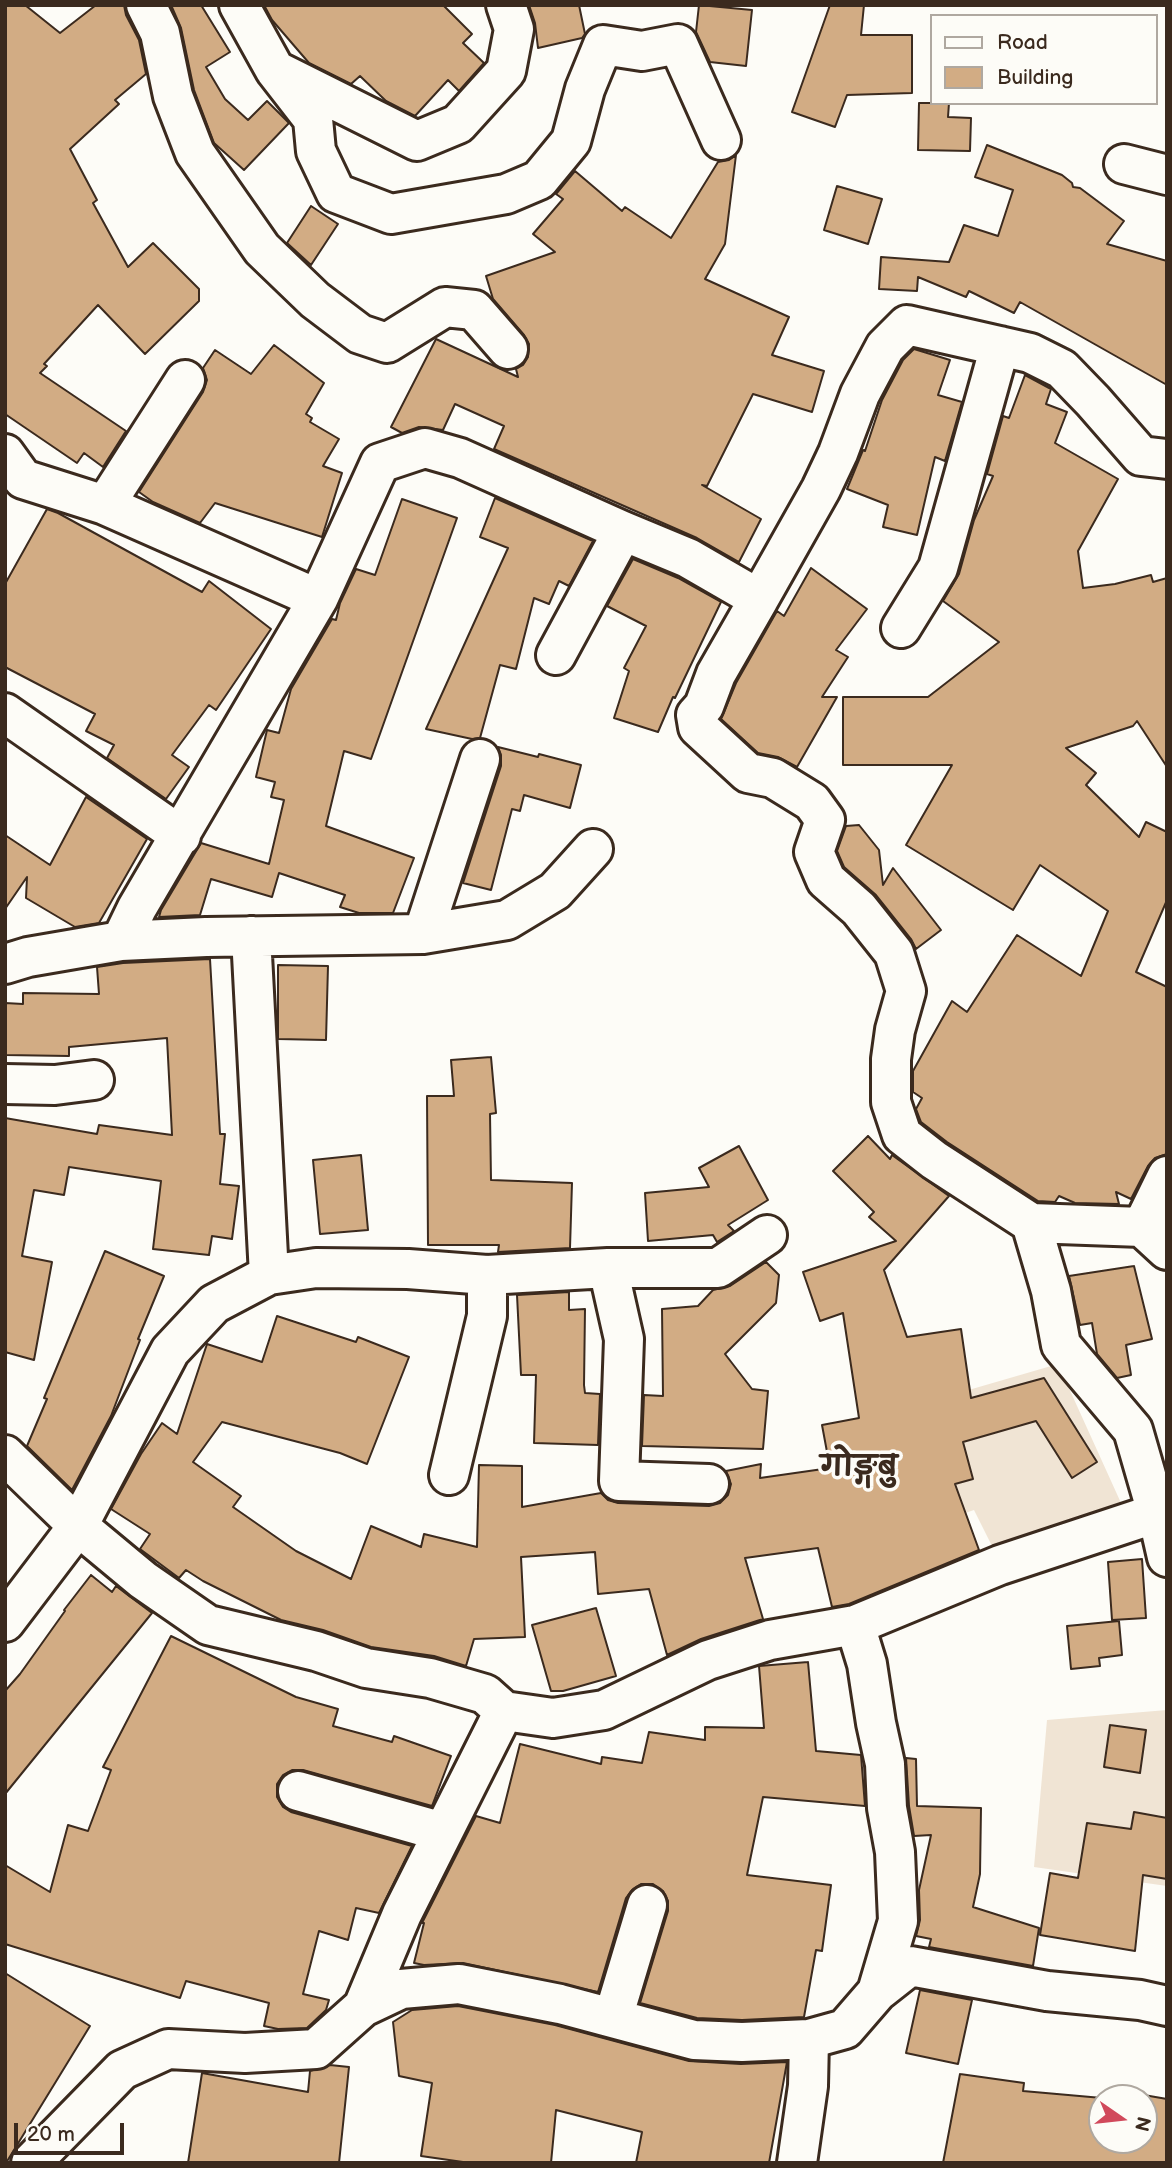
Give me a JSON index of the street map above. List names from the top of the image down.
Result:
{
  "districts": ["गोङ्गबु"],
  "legend": ["Road", "Building"],
  "scale_bar": "20 m",
  "north": "right"
}
